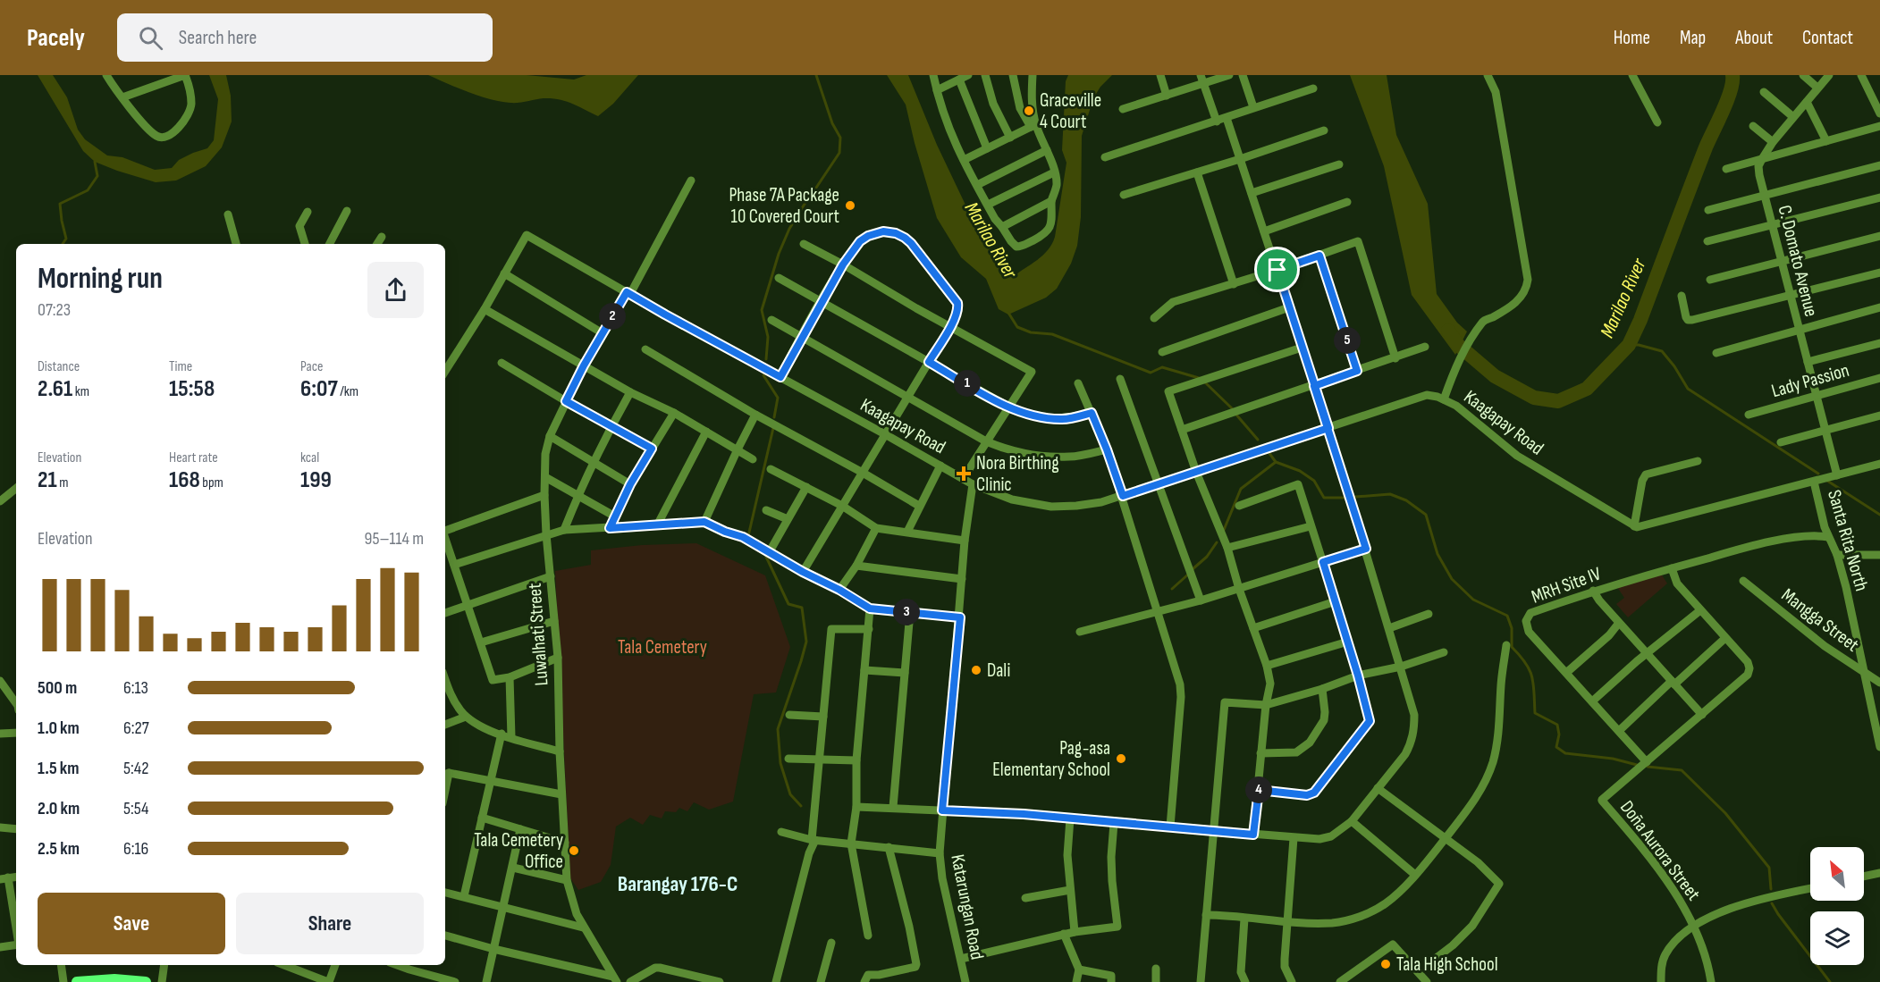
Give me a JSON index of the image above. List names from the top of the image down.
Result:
{
  "streets": {
    "street": [
      "C. Domato Avenue",
      "Lady Passion",
      "Kaagapay Road",
      "Santa Rita North",
      "MRH Site IV",
      "Mangga Street",
      "Luwalhati Street",
      "Doña Aurora Street",
      "Katarungan Road"
    ]
  },
  "crossings": [
    ["C. Domato Avenue", "Lady Passion"],
    ["Kaagapay Road", "Luwalhati Street"],
    ["Kaagapay Road", "Katarungan Road"],
    ["Santa Rita North", "MRH Site IV"],
    ["Santa Rita North", "Mangga Street"],
    ["MRH Site IV", "Doña Aurora Street"]
  ],
  "districts": ["Barangay 176-C"],
  "water": ["Marilao River"],
  "parks": ["Tala Cemetery"],
  "places": {
    "other": [
      "Graceville 4 Court",
      "Phase 7A Package 10 Covered Court",
      "Dali",
      "Pag-asa Elementary School",
      "Tala Cemetery Office",
      "Tala High School"
    ],
    "health": ["Nora Birthing Clinic"]
  },
  "north": "top left",
  "page": {
    "header": "Pacely",
    "search": "Search here",
    "nav": [
      "Home",
      "Map",
      "About",
      "Contact"
    ],
    "heading": ["Morning run", "07:23"],
    "pins": [
      "2",
      "5",
      "1",
      "3",
      "4"
    ],
    "stats": [
      ["Distance", "2.61 km"],
      ["Time", "15:58"],
      ["Pace", "6:07 /km"],
      ["Elevation", "21 m"],
      ["Heart rate", "168 bpm"],
      ["kcal", "199"]
    ],
    "chart": ["Elevation", "95–114 m"],
    "list": [
      {
        "name": "500 m",
        "note": "6:13"
      },
      {
        "name": "1.0 km",
        "note": "6:27"
      },
      {
        "name": "1.5 km",
        "note": "5:42"
      },
      {
        "name": "2.0 km",
        "note": "5:54"
      },
      {
        "name": "2.5 km",
        "note": "6:16"
      }
    ],
    "buttons": ["Save", "Share"]
  }
}
